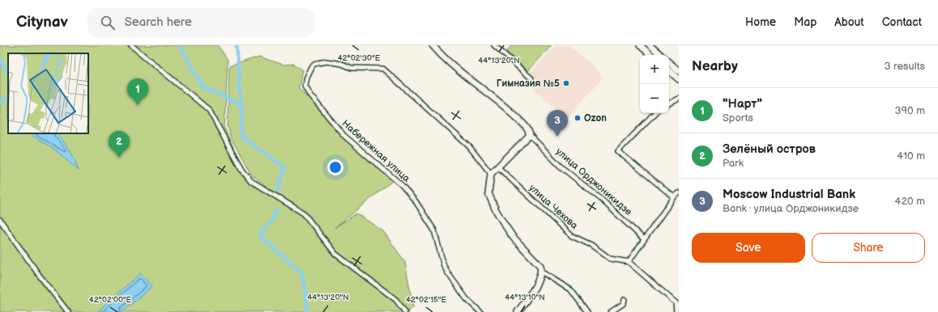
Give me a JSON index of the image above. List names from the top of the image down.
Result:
{
  "streets": {
    "street": ["Набережная улица", "улица Орджоникидзе", "улица Чехова"]
  },
  "places": ["Гимназия №5", "Ozon"],
  "page": {
    "header": "Citynav",
    "search": "Search here",
    "nav": [
      "Home",
      "Map",
      "About",
      "Contact"
    ],
    "heading": ["Nearby", "3 results"],
    "map_buttons": ["+", "−"],
    "pins": ["1", "3", "2"],
    "list": [
      {
        "mark": "1",
        "name": "\"Нарт\"",
        "note": "Sports",
        "value": "390 m"
      },
      {
        "mark": "2",
        "name": "Зелёный остров",
        "note": "Park",
        "value": "410 m"
      },
      {
        "mark": "3",
        "name": "Moscow Industrial Bank",
        "note": "Bank · улица Орджоникидзе",
        "value": "420 m"
      }
    ],
    "buttons": ["Save", "Share"]
  },
  "coordinates": [
    "42°02'30\"E",
    "44°13'20\"N",
    "44°13'10\"N",
    "42°02'00\"E",
    "42°02'15\"E"
  ]
}
